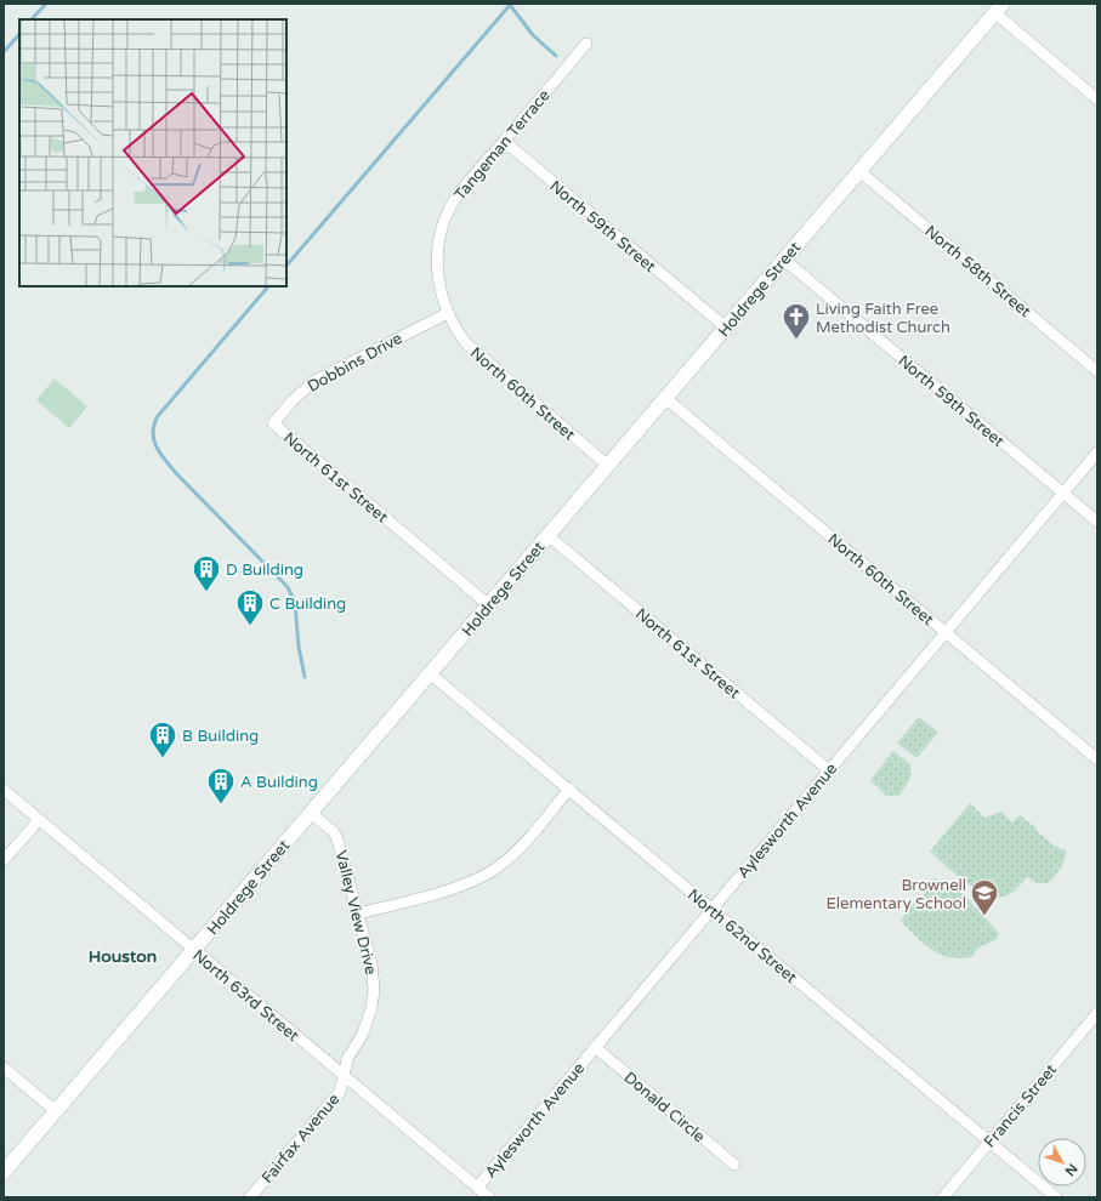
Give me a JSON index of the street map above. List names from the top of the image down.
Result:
{
  "streets": {
    "main road": ["Holdrege Street"],
    "street": [
      "Tangeman Terrace",
      "North 59th Street",
      "North 58th Street",
      "Dobbins Drive",
      "North 60th Street",
      "North 61st Street",
      "Aylesworth Avenue",
      "Valley View Drive",
      "North 62nd Street",
      "North 63rd Street",
      "Francis Street",
      "Donald Circle",
      "Fairfax Avenue"
    ]
  },
  "crossings": [
    ["Tangeman Terrace", "North 59th Street"],
    ["Tangeman Terrace", "Dobbins Drive"],
    ["Tangeman Terrace", "North 60th Street"],
    ["North 59th Street", "Holdrege Street"],
    ["North 59th Street", "Aylesworth Avenue"],
    ["North 58th Street", "Holdrege Street"],
    ["Holdrege Street", "North 60th Street"],
    ["Holdrege Street", "North 61st Street"],
    ["Holdrege Street", "Valley View Drive"],
    ["Holdrege Street", "North 62nd Street"],
    ["Holdrege Street", "North 63rd Street"],
    ["Dobbins Drive", "North 60th Street"],
    ["Dobbins Drive", "North 61st Street"],
    ["North 60th Street", "Aylesworth Avenue"],
    ["North 61st Street", "Aylesworth Avenue"],
    ["Aylesworth Avenue", "North 62nd Street"],
    ["Aylesworth Avenue", "North 63rd Street"],
    ["Aylesworth Avenue", "Donald Circle"],
    ["Valley View Drive", "North 63rd Street"],
    ["Valley View Drive", "Fairfax Avenue"],
    ["North 62nd Street", "Francis Street"],
    ["North 63rd Street", "Fairfax Avenue"]
  ],
  "districts": ["Houston"],
  "places": {
    "church": ["Living Faith Free Methodist Church"],
    "building": [
      "D Building",
      "C Building",
      "B Building",
      "A Building"
    ],
    "school or university": ["Brownell Elementary School"]
  },
  "north": "bottom right"
}
